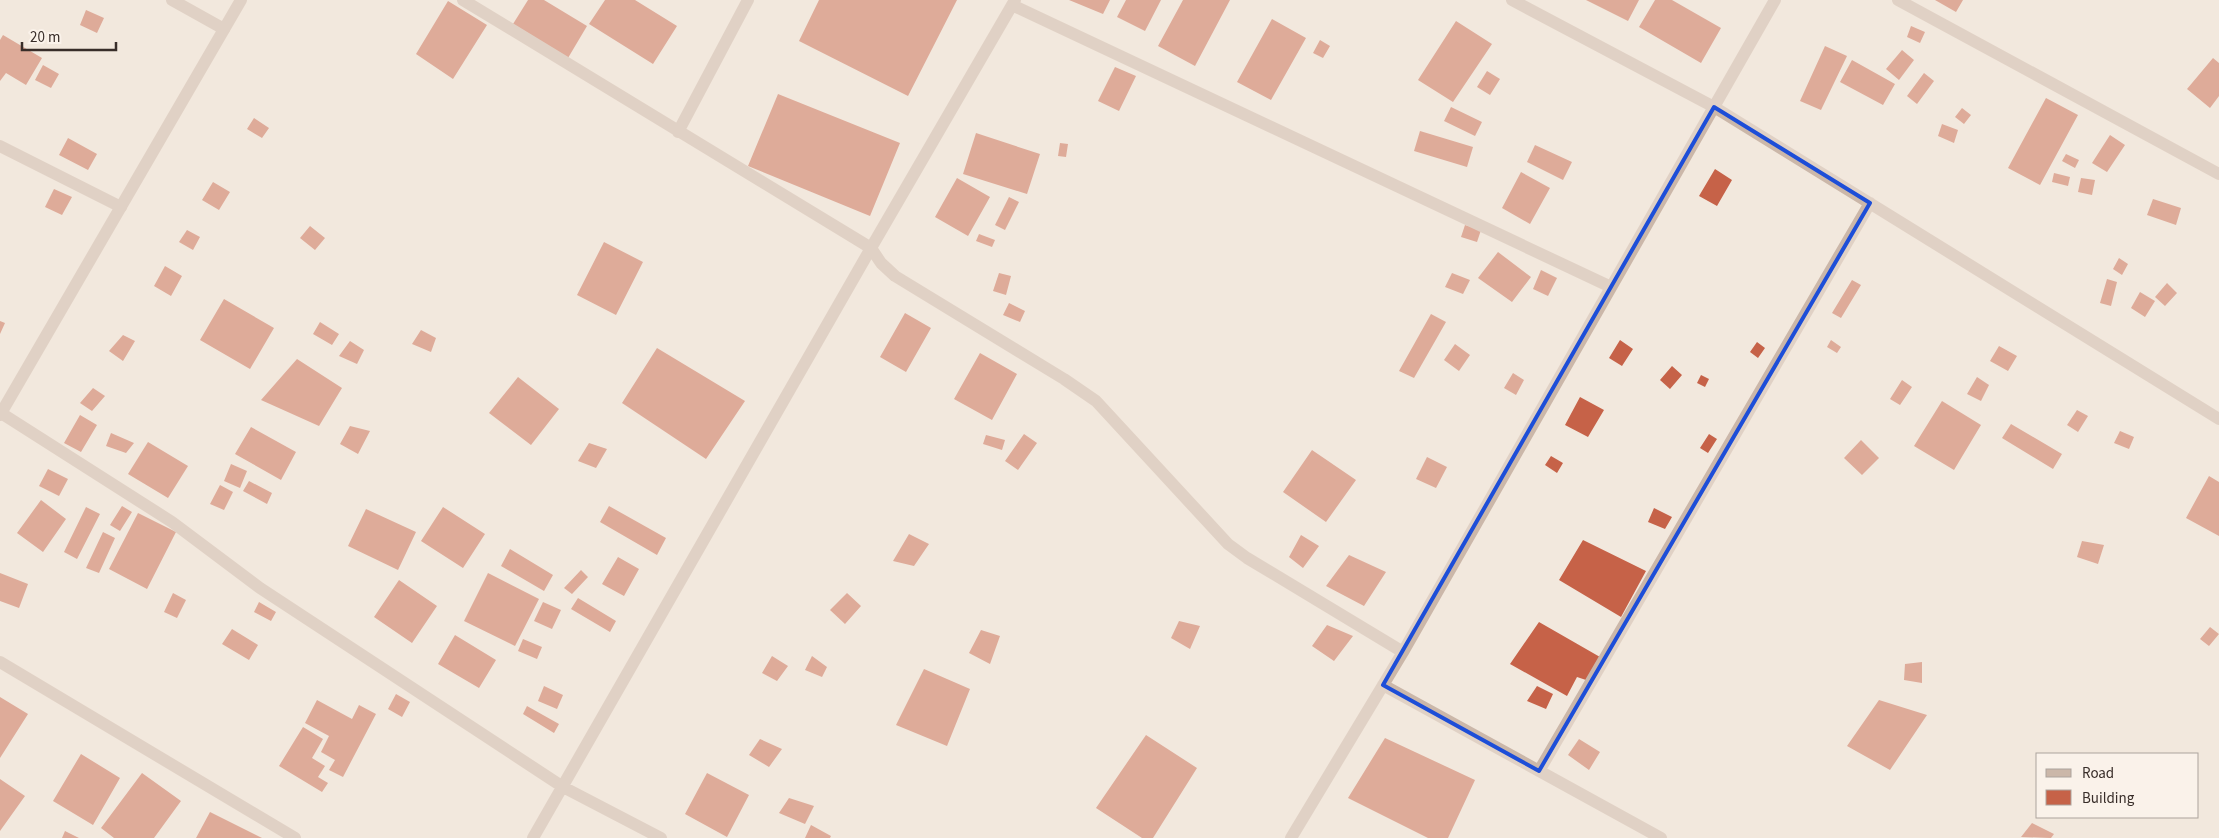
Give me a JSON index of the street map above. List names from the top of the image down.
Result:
{
  "legend": ["Road", "Building"],
  "scale_bar": "20 m"
}
